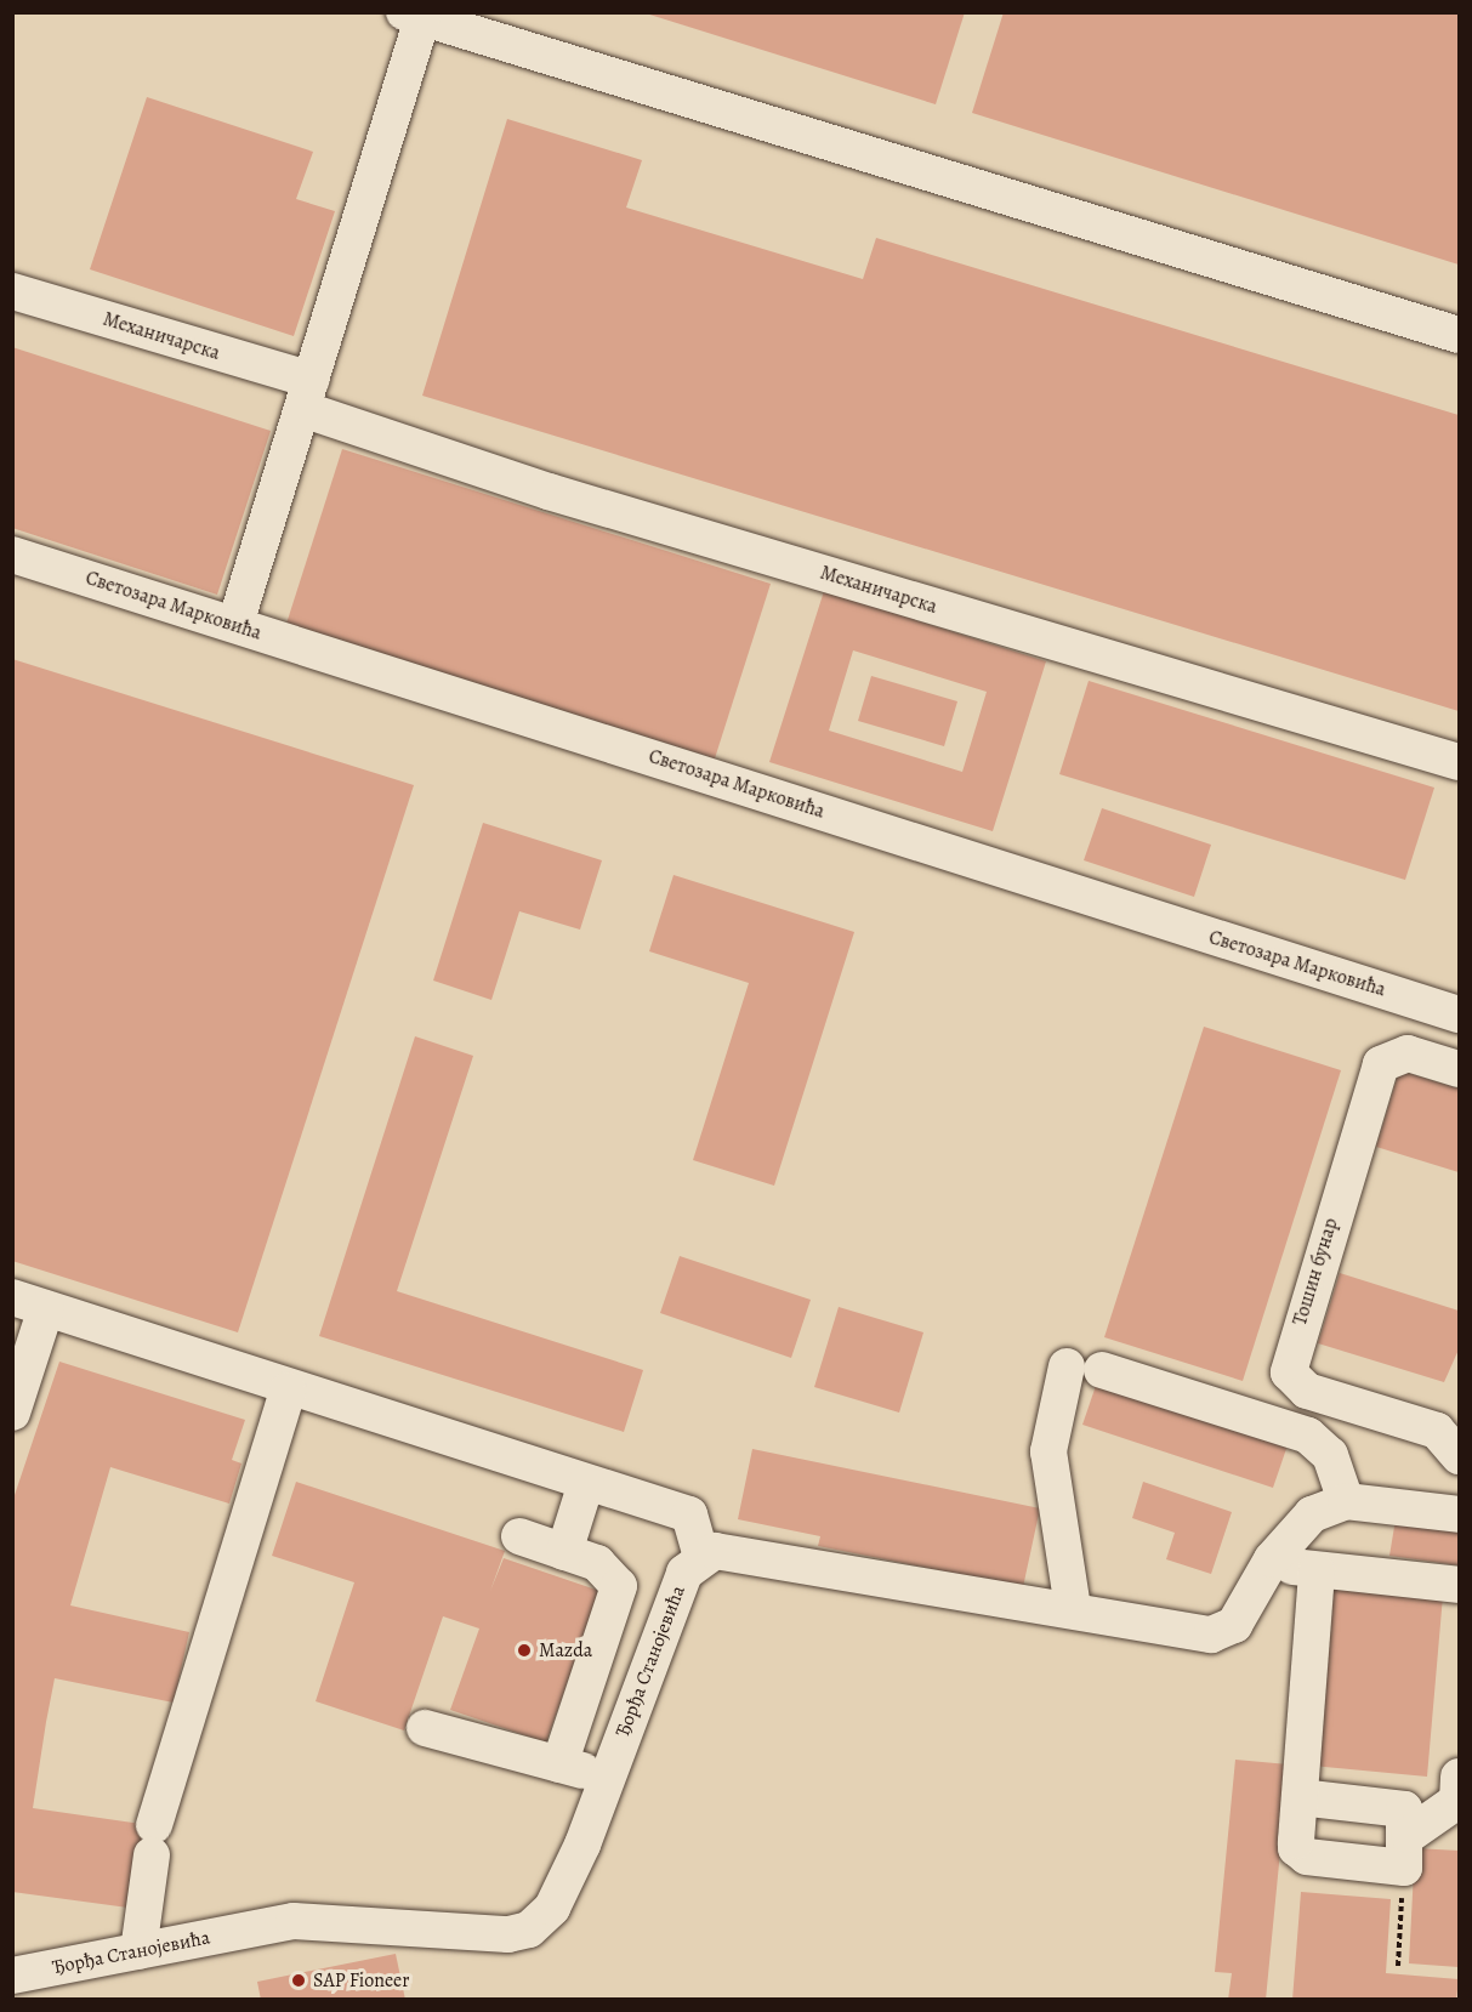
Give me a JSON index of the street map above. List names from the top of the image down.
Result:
{
  "streets": {
    "street": [
      "Механичарска",
      "Светозара Марковића",
      "Тошин бунар",
      "Ђорђа Станојевића"
    ]
  },
  "places": ["Mazda", "SAP Fioneer"]
}
